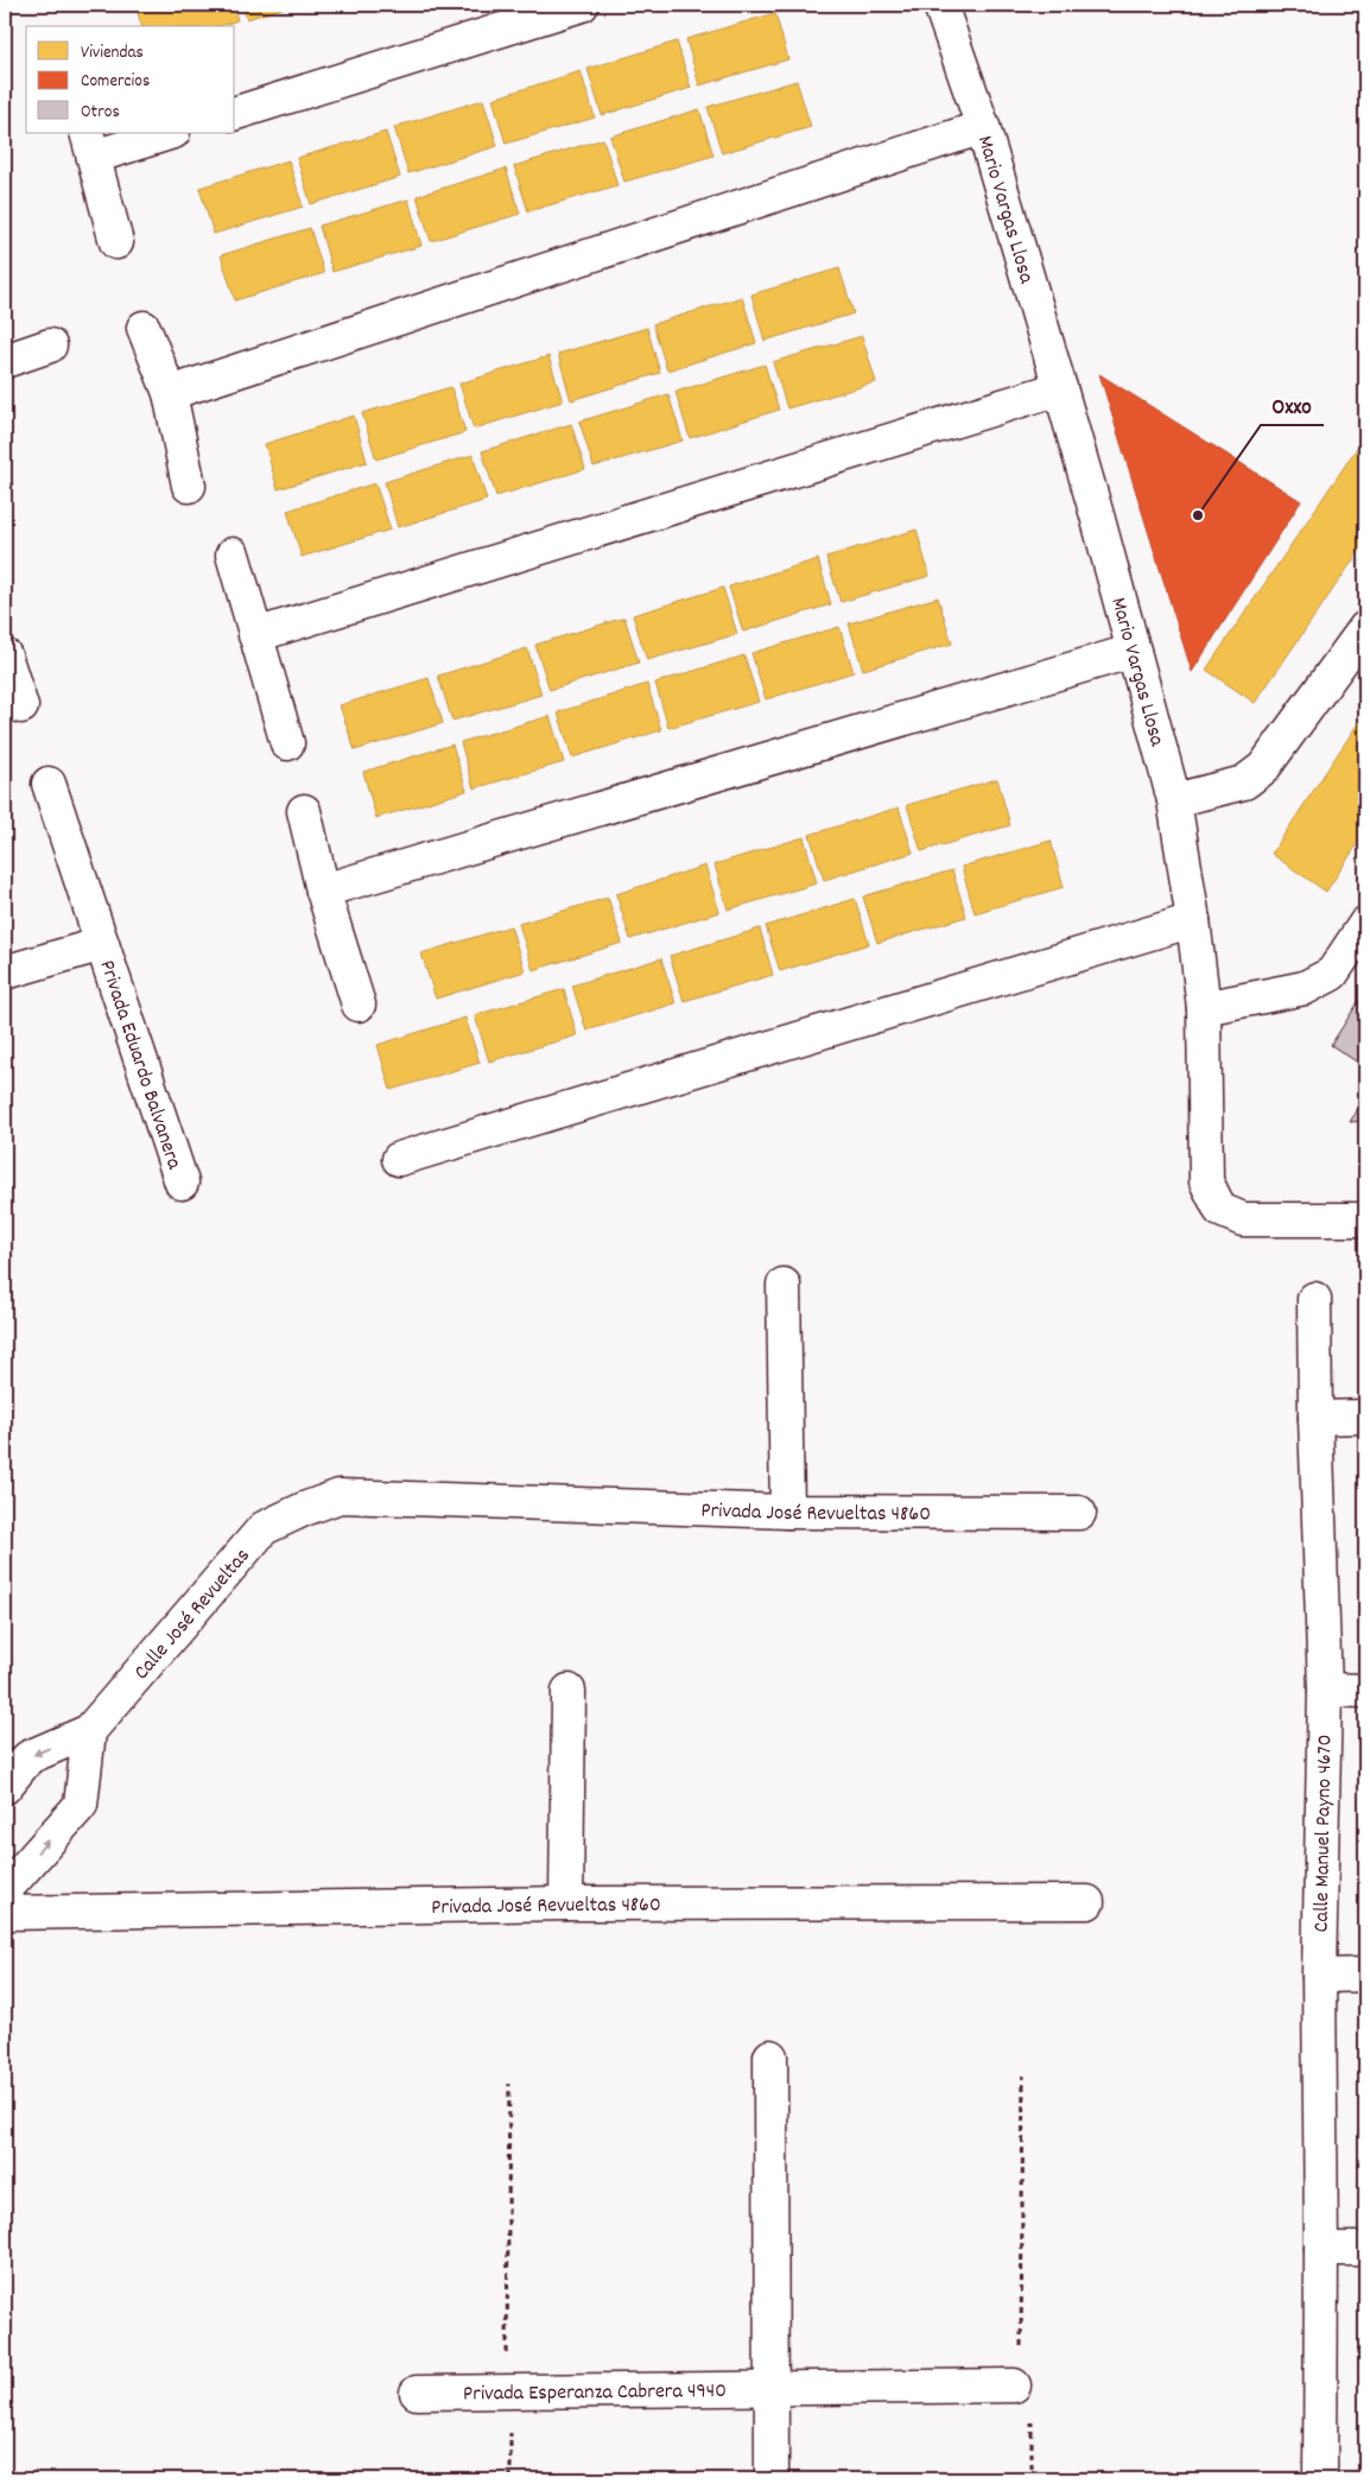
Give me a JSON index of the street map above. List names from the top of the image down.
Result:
{
  "streets": {
    "street": [
      "Mario Vargas Llosa",
      "Privada Eduardo Balvanera",
      "Privada José Revueltas 4860",
      "Calle José Revueltas",
      "Calle Manuel Payno 4670",
      "Privada Esperanza Cabrera 4940"
    ]
  },
  "crossings": [
    ["Privada José Revueltas 4860", "Calle José Revueltas"]
  ],
  "places": ["Oxxo"],
  "legend": ["Viviendas", "Comercios", "Otros"]
}
